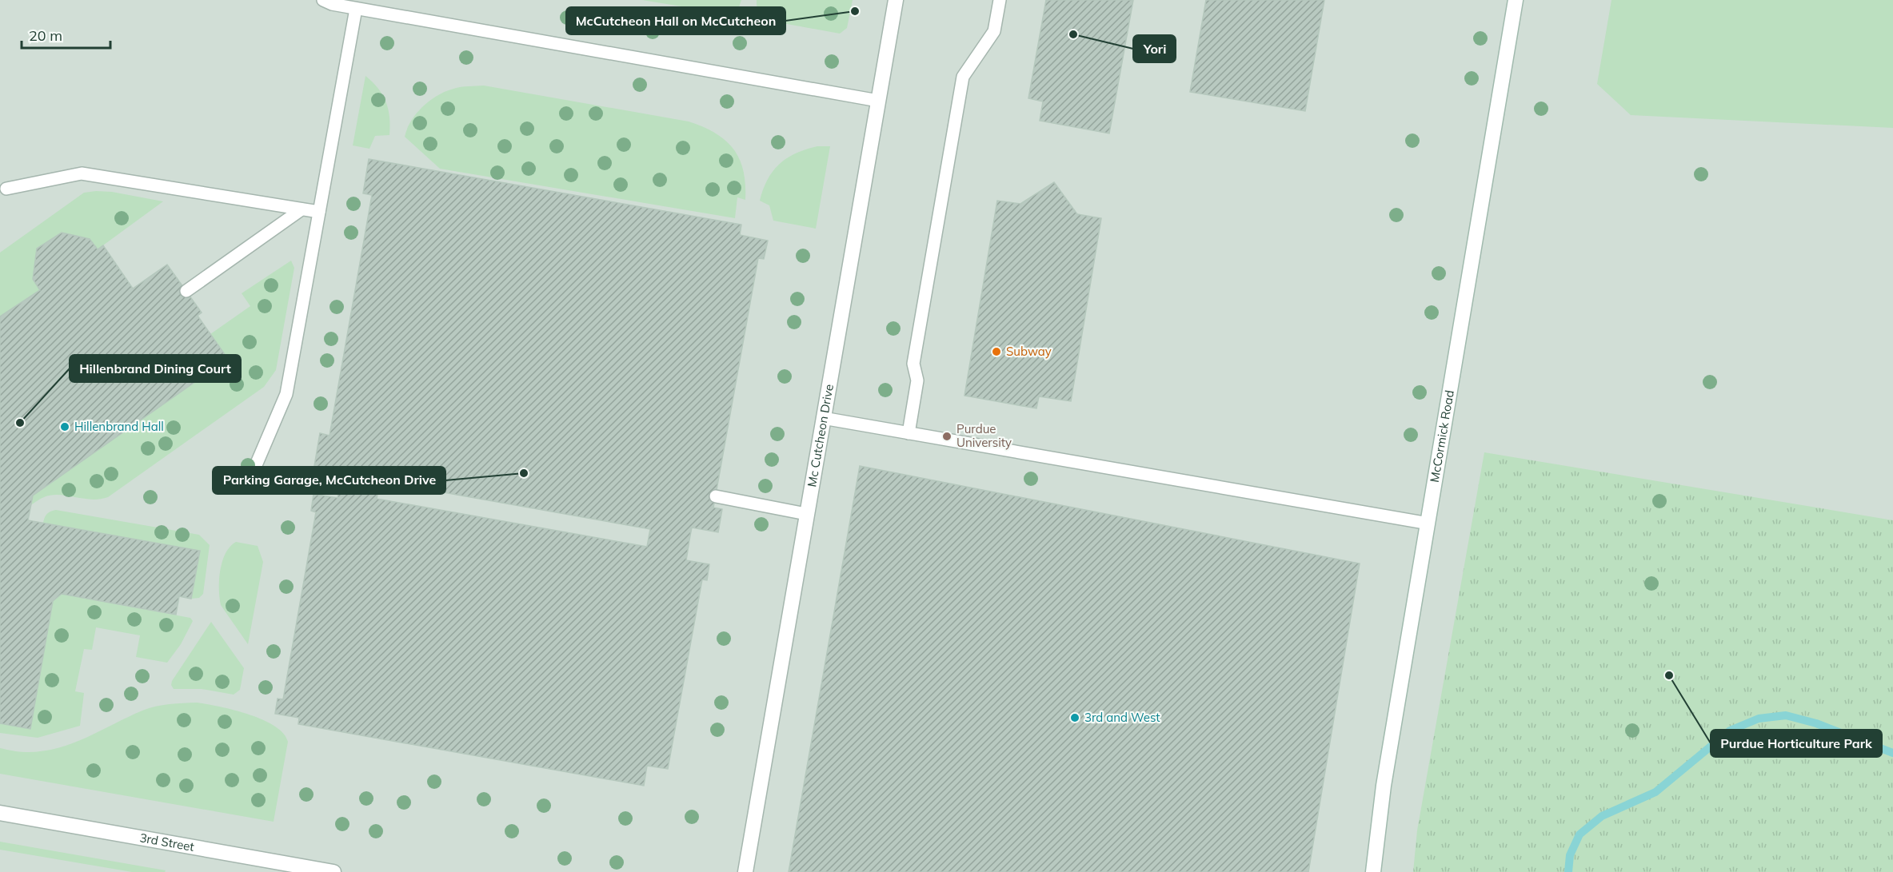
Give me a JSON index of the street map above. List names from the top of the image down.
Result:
{
  "streets": {
    "street": ["Mc Cutcheon Drive", "McCormick Road", "3rd Street"]
  },
  "places": [
    "McCutcheon Hall on McCutcheon",
    "Yori",
    "Subway",
    "Hillenbrand Dining Court",
    "Hillenbrand Hall",
    "Purdue University",
    "Parking Garage, McCutcheon Drive",
    "Purdue Horticulture Park",
    "3rd and West"
  ],
  "scale_bar": "20 m"
}
